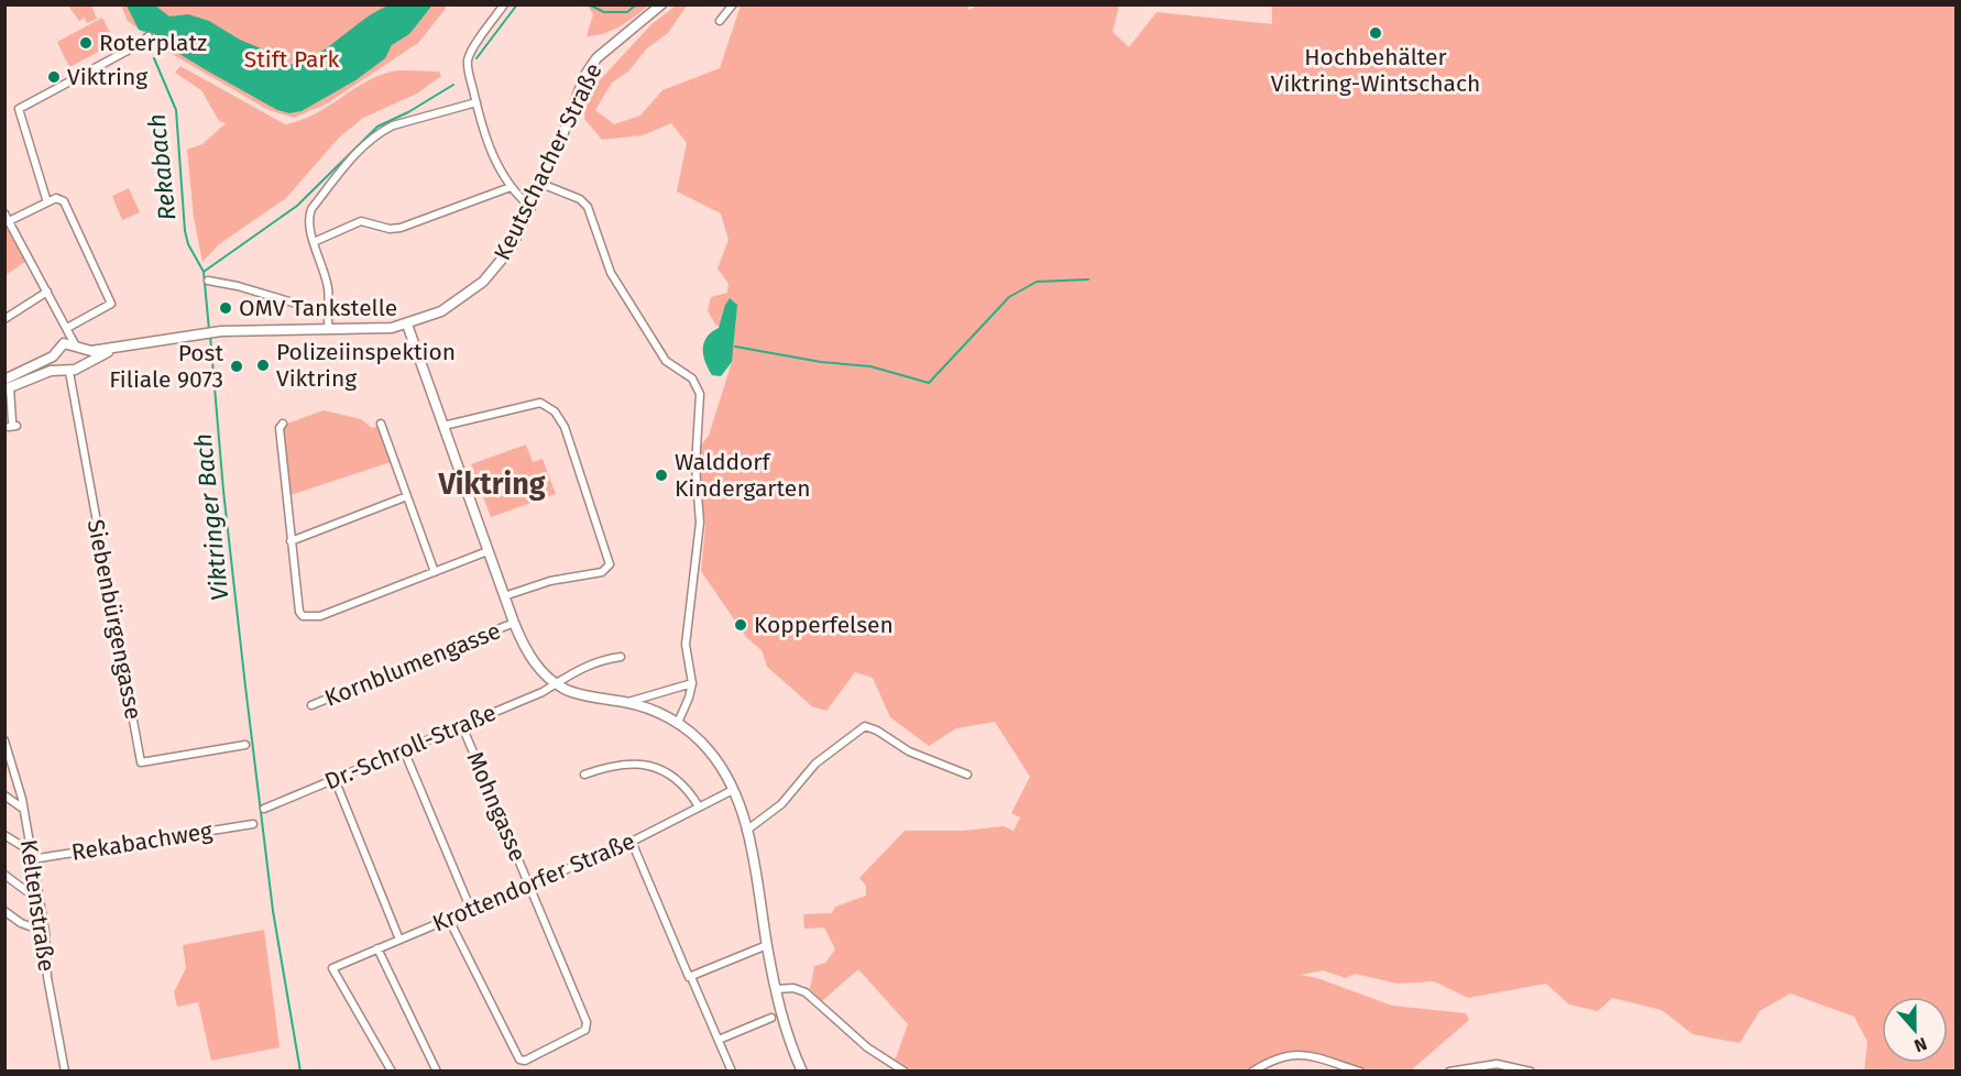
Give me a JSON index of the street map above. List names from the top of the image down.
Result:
{
  "streets": {
    "main road": ["Keutschacher Straße"],
    "street": [
      "Siebenbürgengasse",
      "Kornblumengasse",
      "Dr.-Schroll-Straße",
      "Mohngasse",
      "Rekabachweg",
      "Krottendorfer Straße",
      "Keltenstraße"
    ]
  },
  "crossings": [
    ["Keutschacher Straße", "Siebenbürgengasse"],
    ["Dr.-Schroll-Straße", "Mohngasse"],
    ["Mohngasse", "Krottendorfer Straße"],
    ["Rekabachweg", "Keltenstraße"]
  ],
  "districts": ["Viktring"],
  "water": ["Rekabach", "Viktringer Bach"],
  "parks": ["Stift Park"],
  "places": [
    "Hochbehälter Viktring-Wintschach",
    "Roterplatz",
    "Viktring",
    "OMV Tankstelle",
    "Polizeiinspektion Viktring",
    "Post Filiale 9073",
    "Walddorf Kindergarten",
    "Kopperfelsen"
  ],
  "north": "bottom"
}
